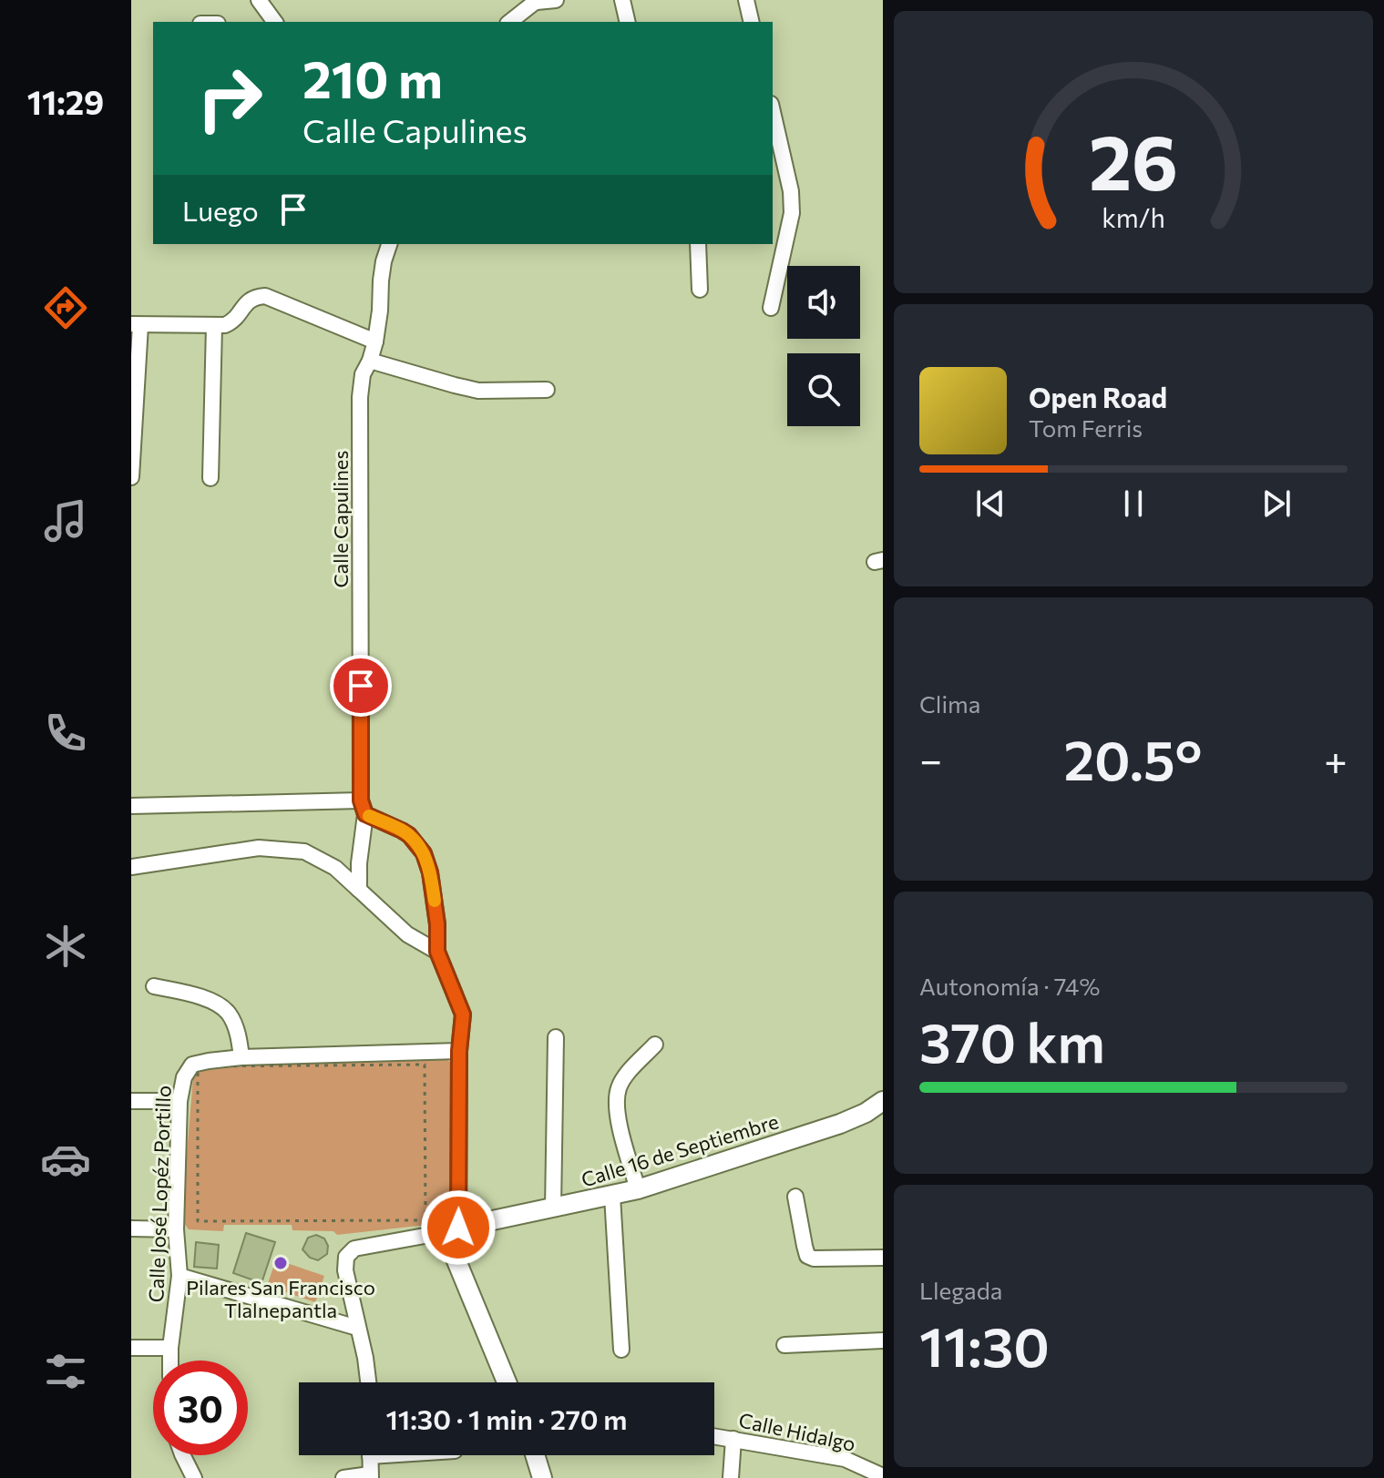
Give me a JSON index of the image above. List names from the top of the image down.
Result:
{
  "streets": {
    "main road": ["Calle 16 de Septiembre"],
    "street": ["Calle Capulines", "Calle José Lopéz Portillo", "Calle Hidalgo"]
  },
  "places": ["Pilares San Francisco Tlalnepantla"],
  "page": {
    "tabs": "11:29",
    "turn": ["210 m", "Calle Capulines"],
    "then": "Luego",
    "song": ["Open Road", "Tom Ferris"],
    "tile": [
      "Clima",
      ["Autonomía · 74%", "370 km"],
      ["Llegada", "11:30"]
    ],
    "heat": ["−", "20.5°", "+"],
    "limit": "30",
    "trip": "11:30 · 1 min · 270 m",
    "gauge": ["26", "km/h"]
  }
}
